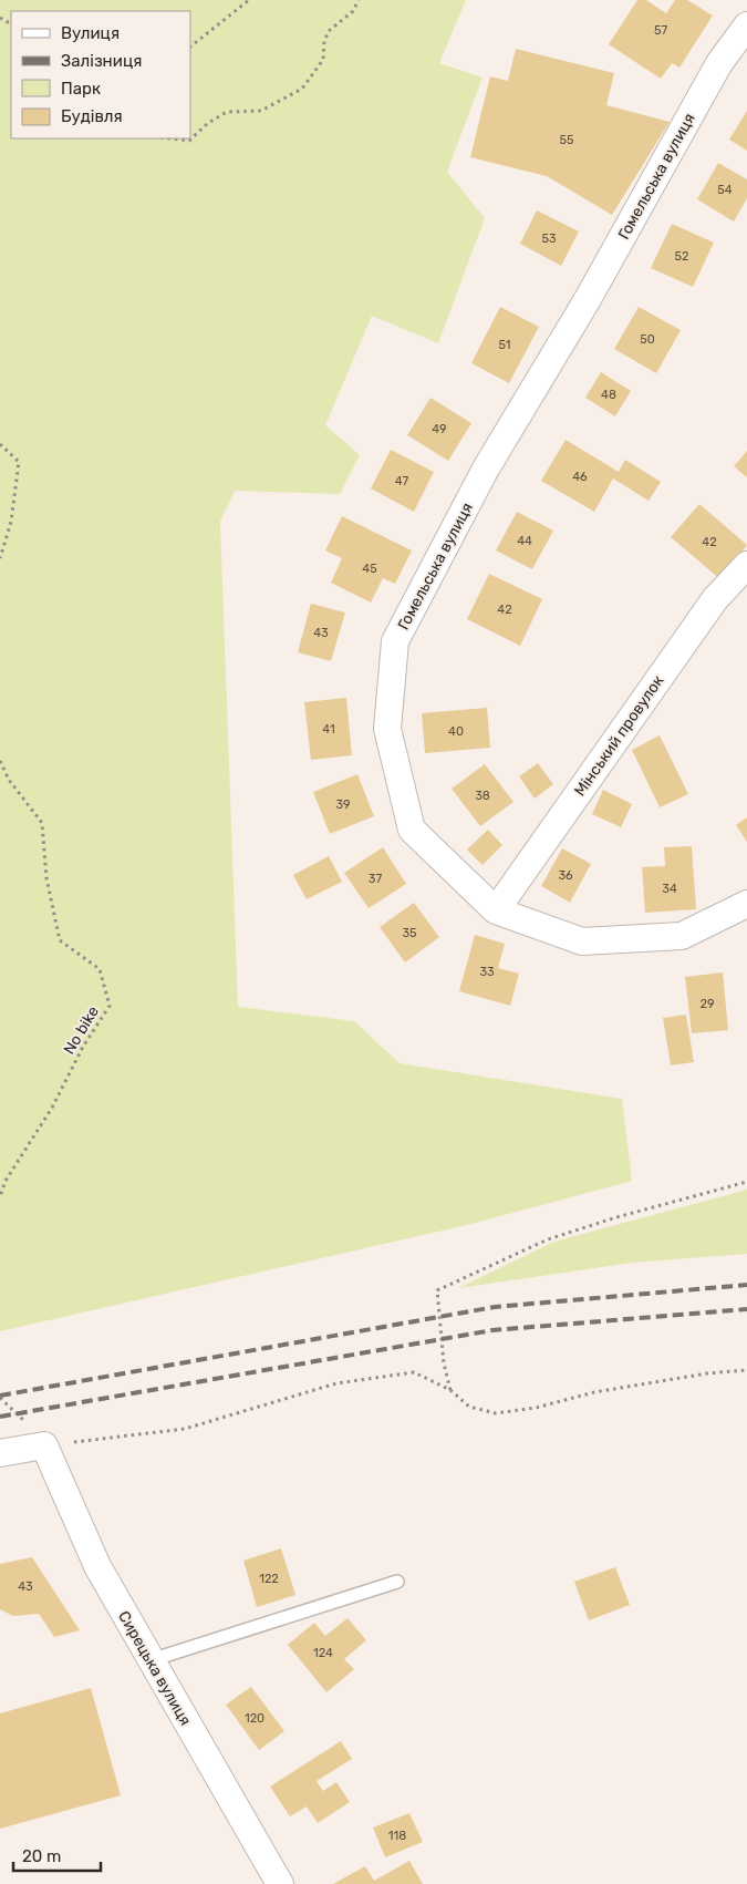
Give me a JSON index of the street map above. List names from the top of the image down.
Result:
{
  "streets": {
    "street": ["Гомельська вулиця", "Мінський провулок", "Сирецька вулиця"],
    "path": ["No bike"]
  },
  "crossings": [
    ["Гомельська вулиця", "Мінський провулок"]
  ],
  "house_numbers": [
    "57",
    "55",
    "54",
    "53",
    "52",
    "50",
    "51",
    "48",
    "49",
    "46",
    "47",
    "44",
    "42",
    "45",
    "42",
    "43",
    "41",
    "40",
    "38",
    "39",
    "36",
    "37",
    "34",
    "35",
    "33",
    "29",
    "122",
    "43",
    "124",
    "120",
    "118"
  ],
  "legend": [
    "Вулиця",
    "Залізниця",
    "Парк",
    "Будівля"
  ],
  "scale_bar": "20 m"
}
